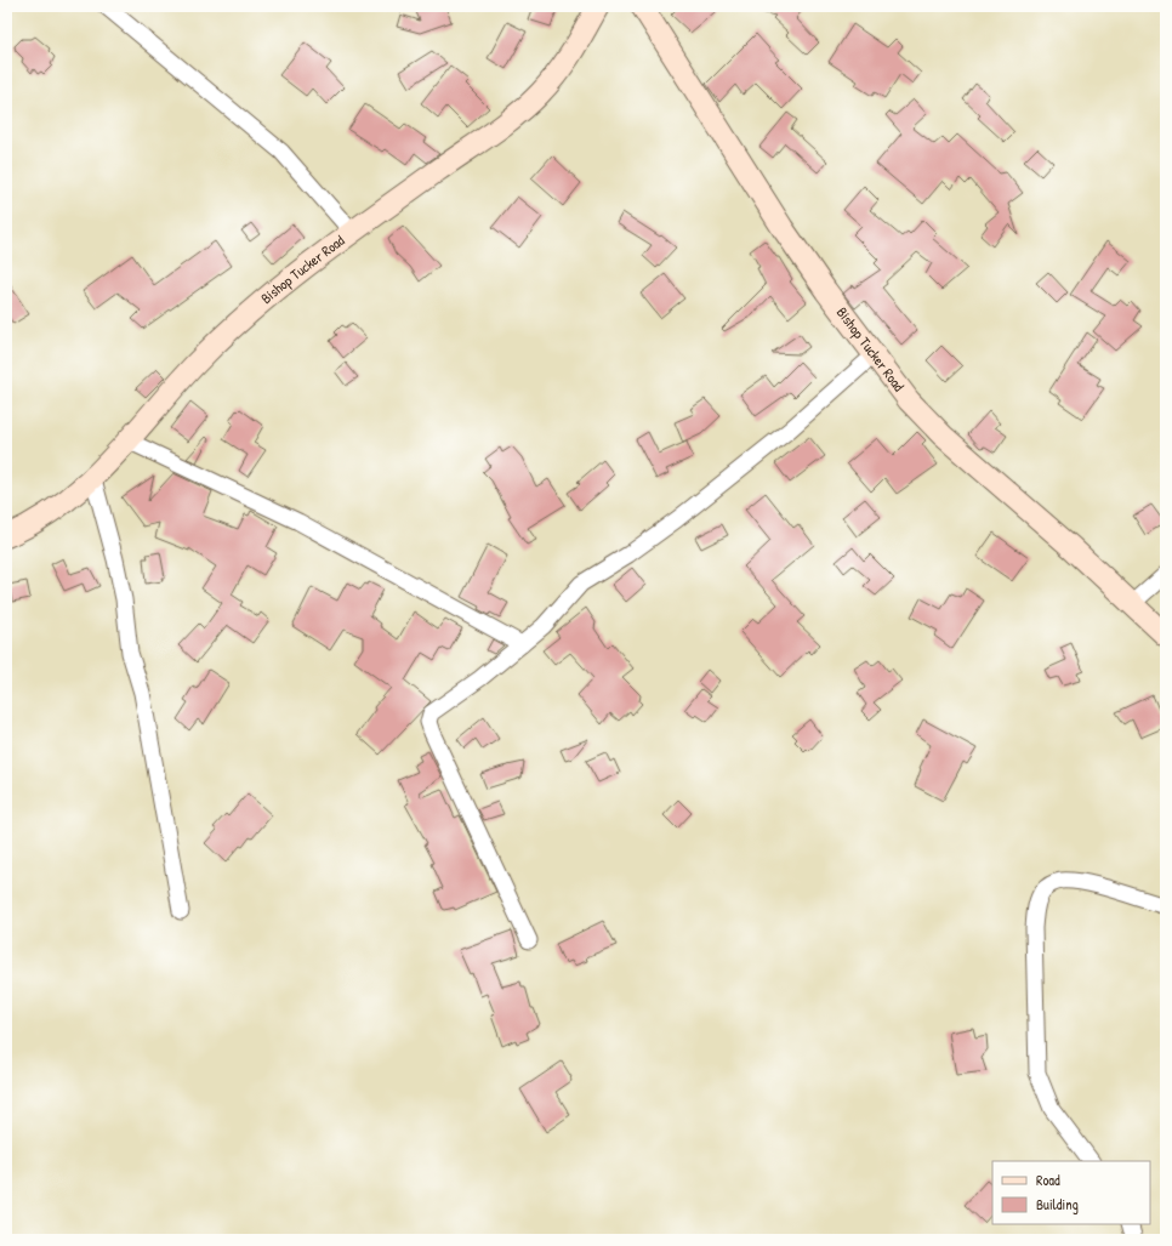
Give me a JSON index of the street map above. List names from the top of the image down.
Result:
{
  "streets": {
    "main road": ["Bishop Tucker Road"]
  },
  "legend": ["Road", "Building"]
}
